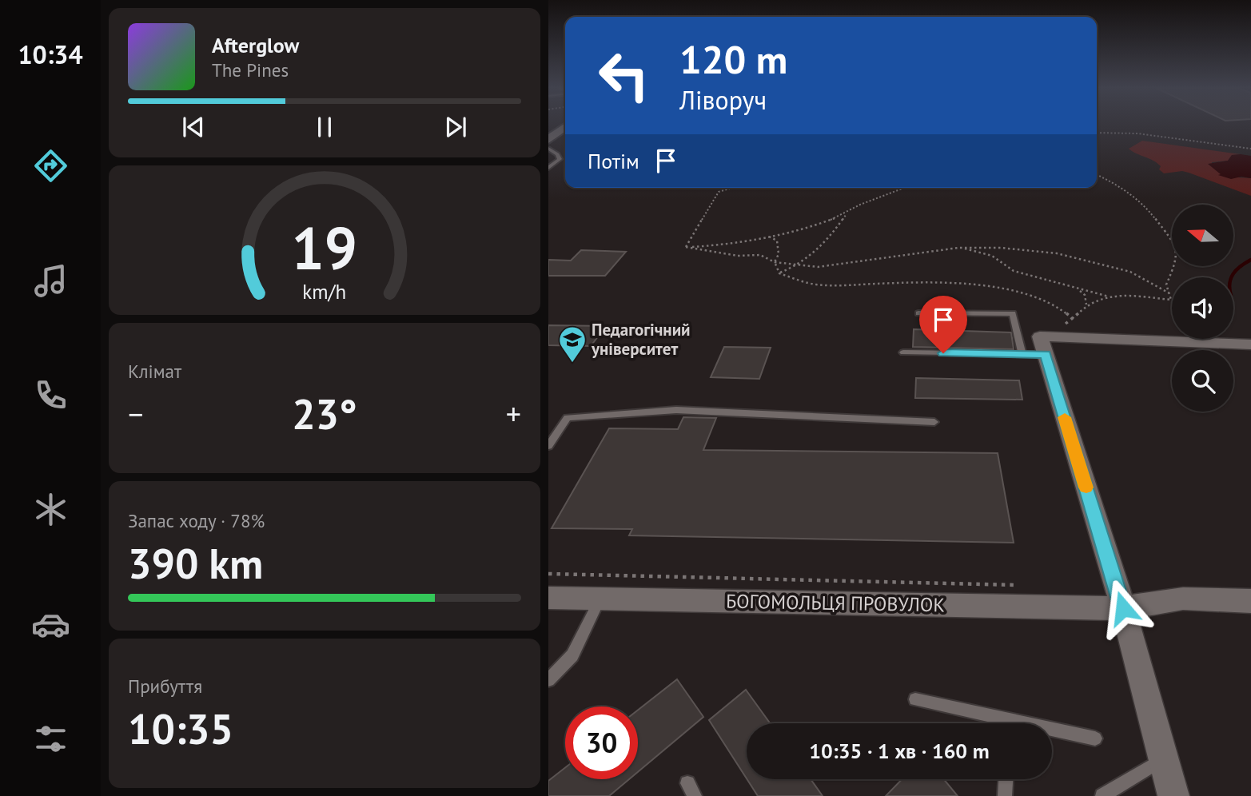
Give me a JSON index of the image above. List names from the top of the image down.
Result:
{
  "streets": {
    "street": ["БОГОМОЛЬЦЯ ПРОВУЛОК"]
  },
  "places": {
    "school or university": ["Педагогічний університет"]
  },
  "north": "left",
  "page": {
    "tabs": "10:34",
    "turn": ["120 m", "Ліворуч"],
    "song": ["Afterglow", "The Pines"],
    "then": "Потім",
    "tile": [
      "Клімат",
      ["Запас ходу · 78%", "390 km"],
      ["Прибуття", "10:35"]
    ],
    "heat": ["−", "23°", "+"],
    "limit": "30",
    "trip": "10:35 · 1 хв · 160 m",
    "gauge": ["19", "km/h"]
  }
}
